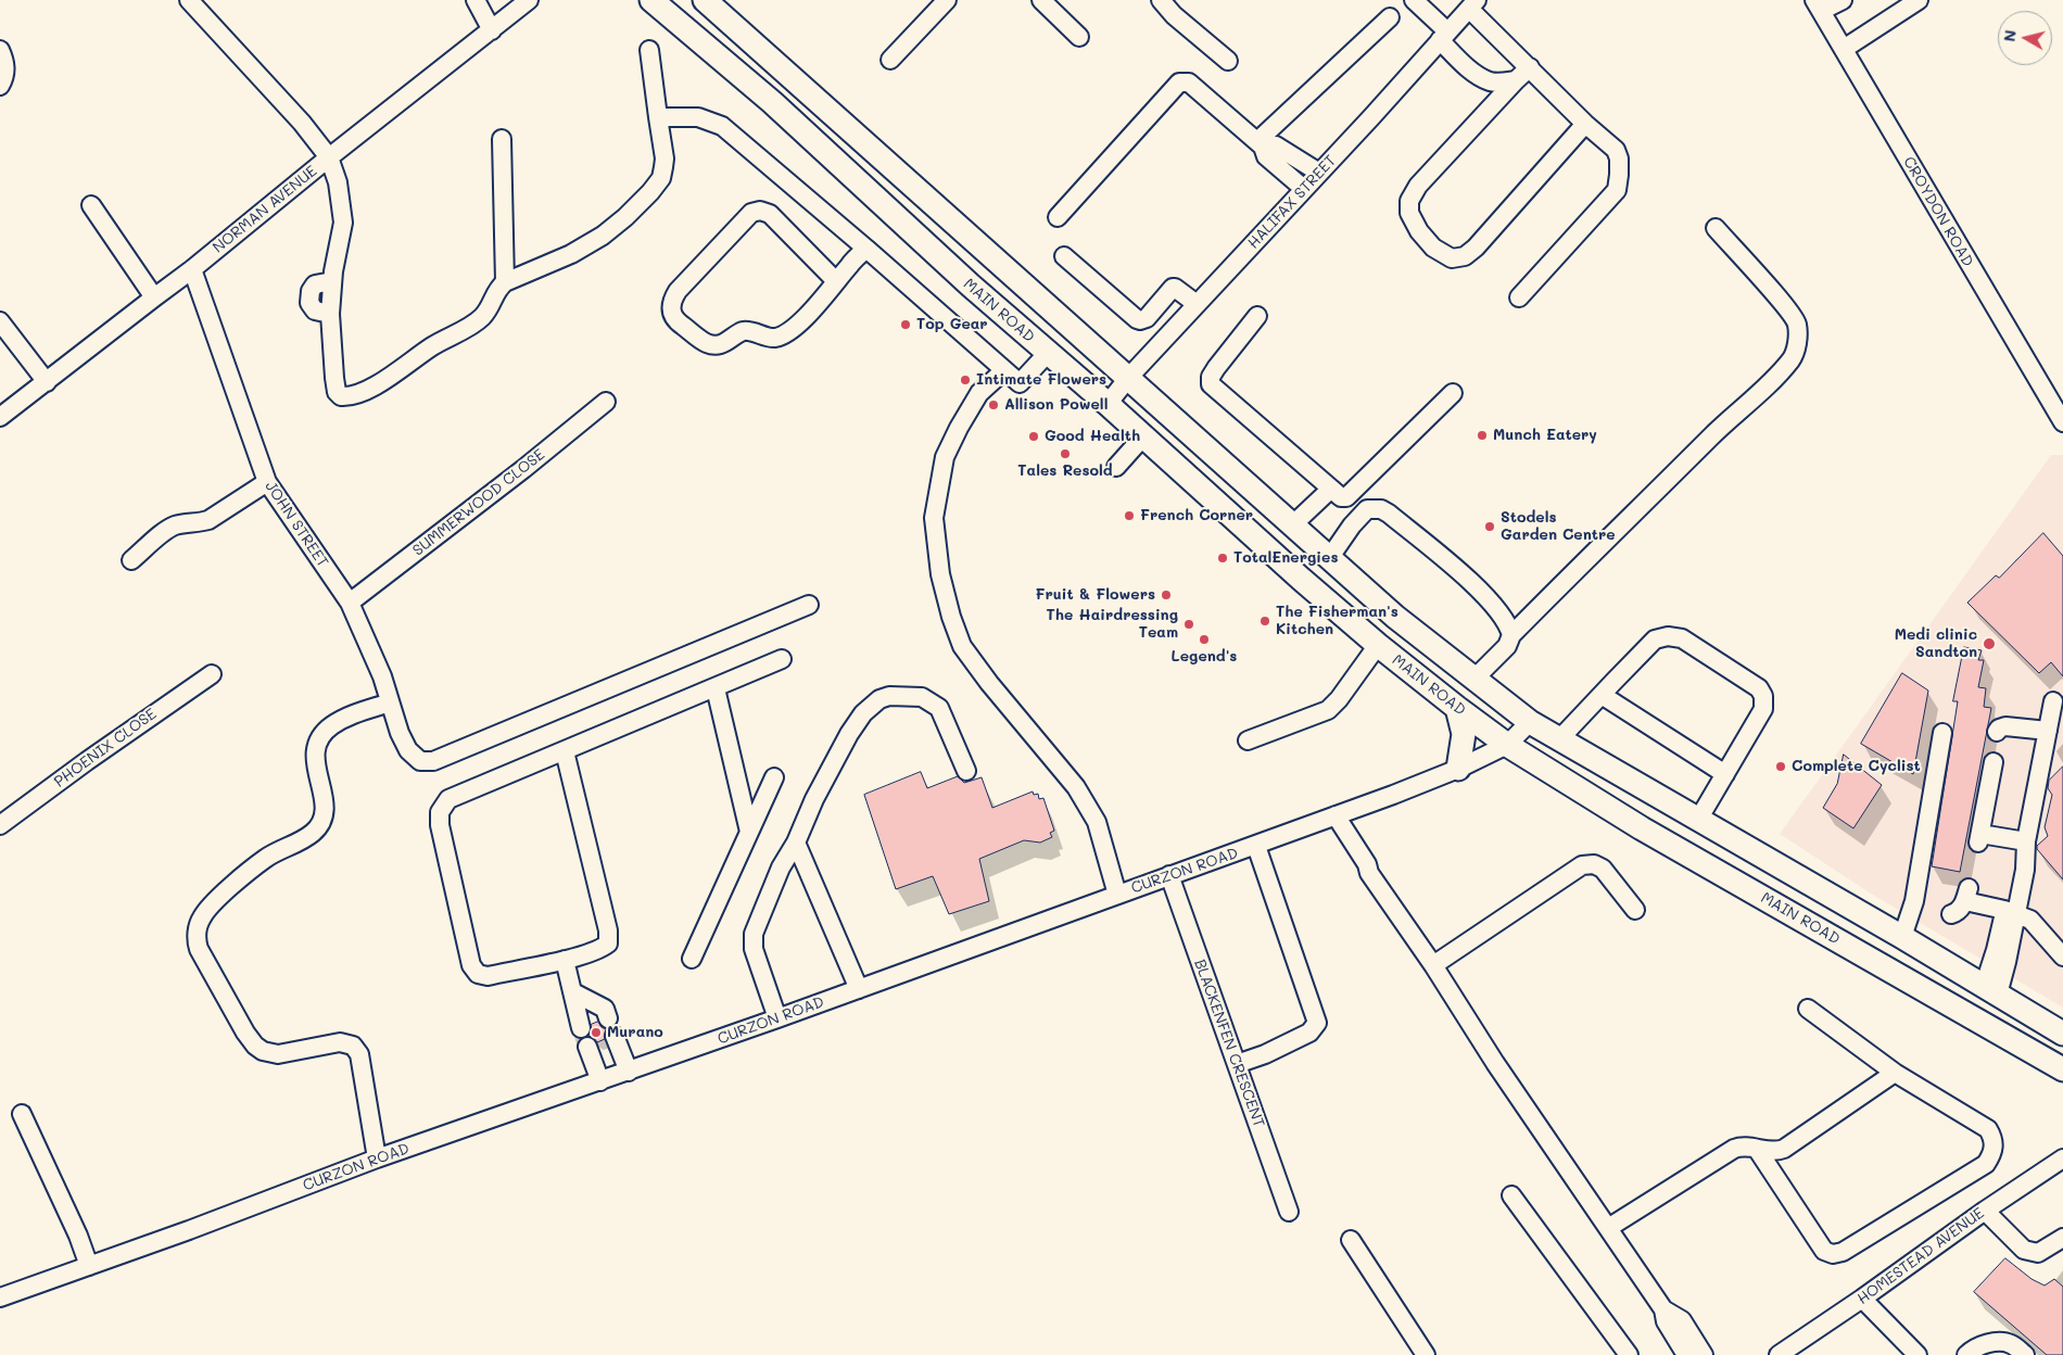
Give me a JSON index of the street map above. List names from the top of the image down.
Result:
{
  "streets": {
    "main road": ["MAIN ROAD"],
    "street": [
      "HALIFAX STREET",
      "NORMAN AVENUE",
      "CROYDON ROAD",
      "SUMMERWOOD CLOSE",
      "JOHN STREET",
      "PHOENIX CLOSE",
      "CURZON ROAD",
      "BLACKENFEN CRESCENT",
      "HOMESTEAD AVENUE"
    ]
  },
  "crossings": [
    ["HALIFAX STREET", "MAIN ROAD"],
    ["NORMAN AVENUE", "JOHN STREET"],
    ["MAIN ROAD", "CURZON ROAD"],
    ["SUMMERWOOD CLOSE", "JOHN STREET"],
    ["CURZON ROAD", "BLACKENFEN CRESCENT"]
  ],
  "places": [
    "Top Gear",
    "Intimate Flowers",
    "Allison Powell",
    "Munch Eatery",
    "Good Health",
    "Tales Resold",
    "French Corner",
    "Stodels Garden Centre",
    "TotalEnergies",
    "Fruit & Flowers",
    "The Fisherman's Kitchen",
    "The Hairdressing Team",
    "Legend's",
    "Medi clinic Sandton",
    "Complete Cyclist",
    "Murano"
  ],
  "north": "left"
}
